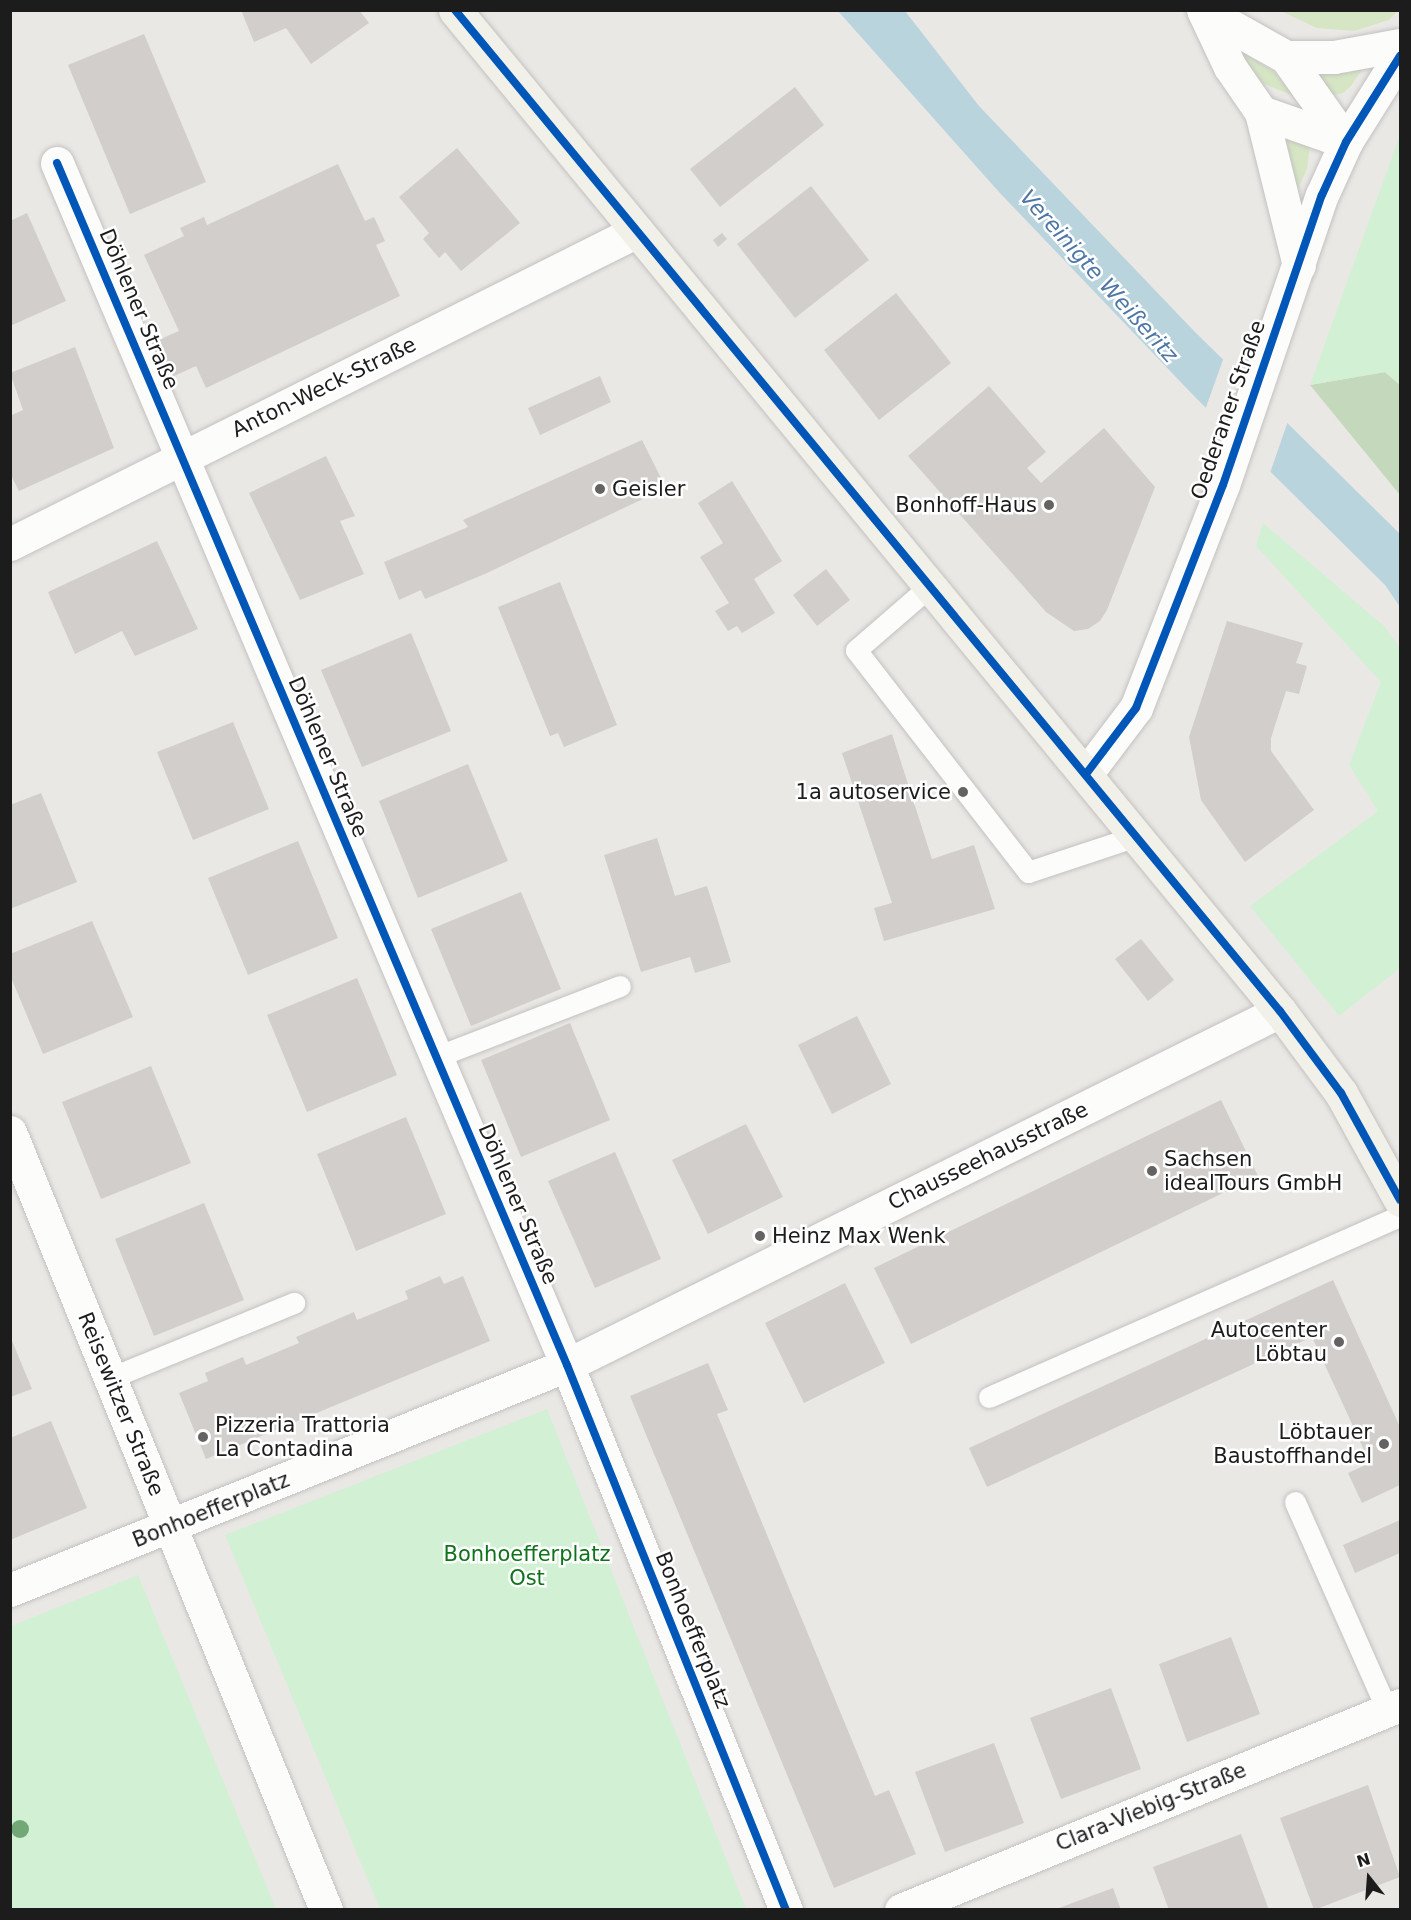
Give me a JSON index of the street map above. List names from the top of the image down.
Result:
{
  "streets": {
    "street": [
      "Döhlener Straße",
      "Anton-Weck-Straße",
      "Oederaner Straße",
      "Chausseehausstraße",
      "Reisewitzer Straße",
      "Bonhoefferplatz",
      "Clara-Viebig-Straße"
    ]
  },
  "crossings": [
    ["Döhlener Straße", "Anton-Weck-Straße"],
    ["Döhlener Straße", "Chausseehausstraße"],
    ["Döhlener Straße", "Bonhoefferplatz"],
    ["Chausseehausstraße", "Bonhoefferplatz"],
    ["Reisewitzer Straße", "Bonhoefferplatz"]
  ],
  "water": ["Vereinigte Weißeritz"],
  "parks": ["Bonhoefferplatz Ost"],
  "places": [
    "Geisler",
    "Bonhoff-Haus",
    "1a autoservice",
    "Sachsen idealTours GmbH",
    "Heinz Max Wenk",
    "Autocenter Löbtau",
    "Pizzeria Trattoria La Contadina",
    "Löbtauer Baustoffhandel"
  ],
  "north": "top"
}
